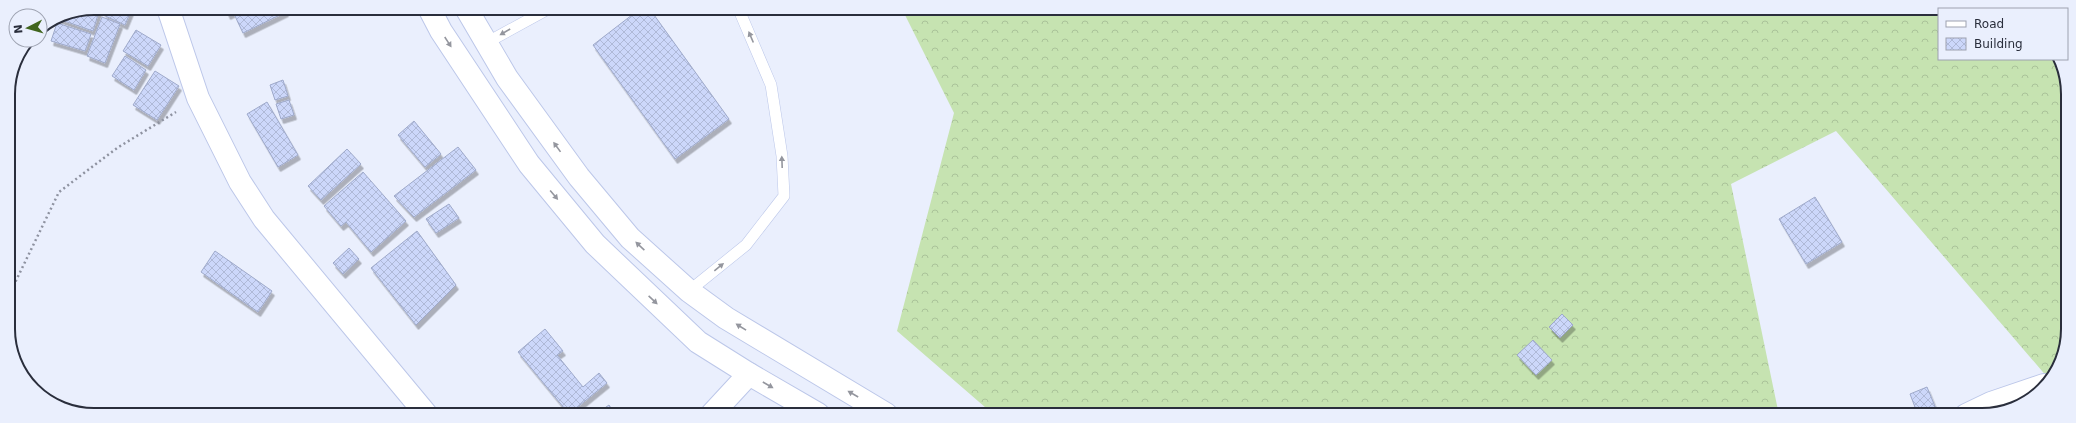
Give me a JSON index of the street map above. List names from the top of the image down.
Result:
{
  "legend": ["Road", "Building"],
  "north": "left"
}
